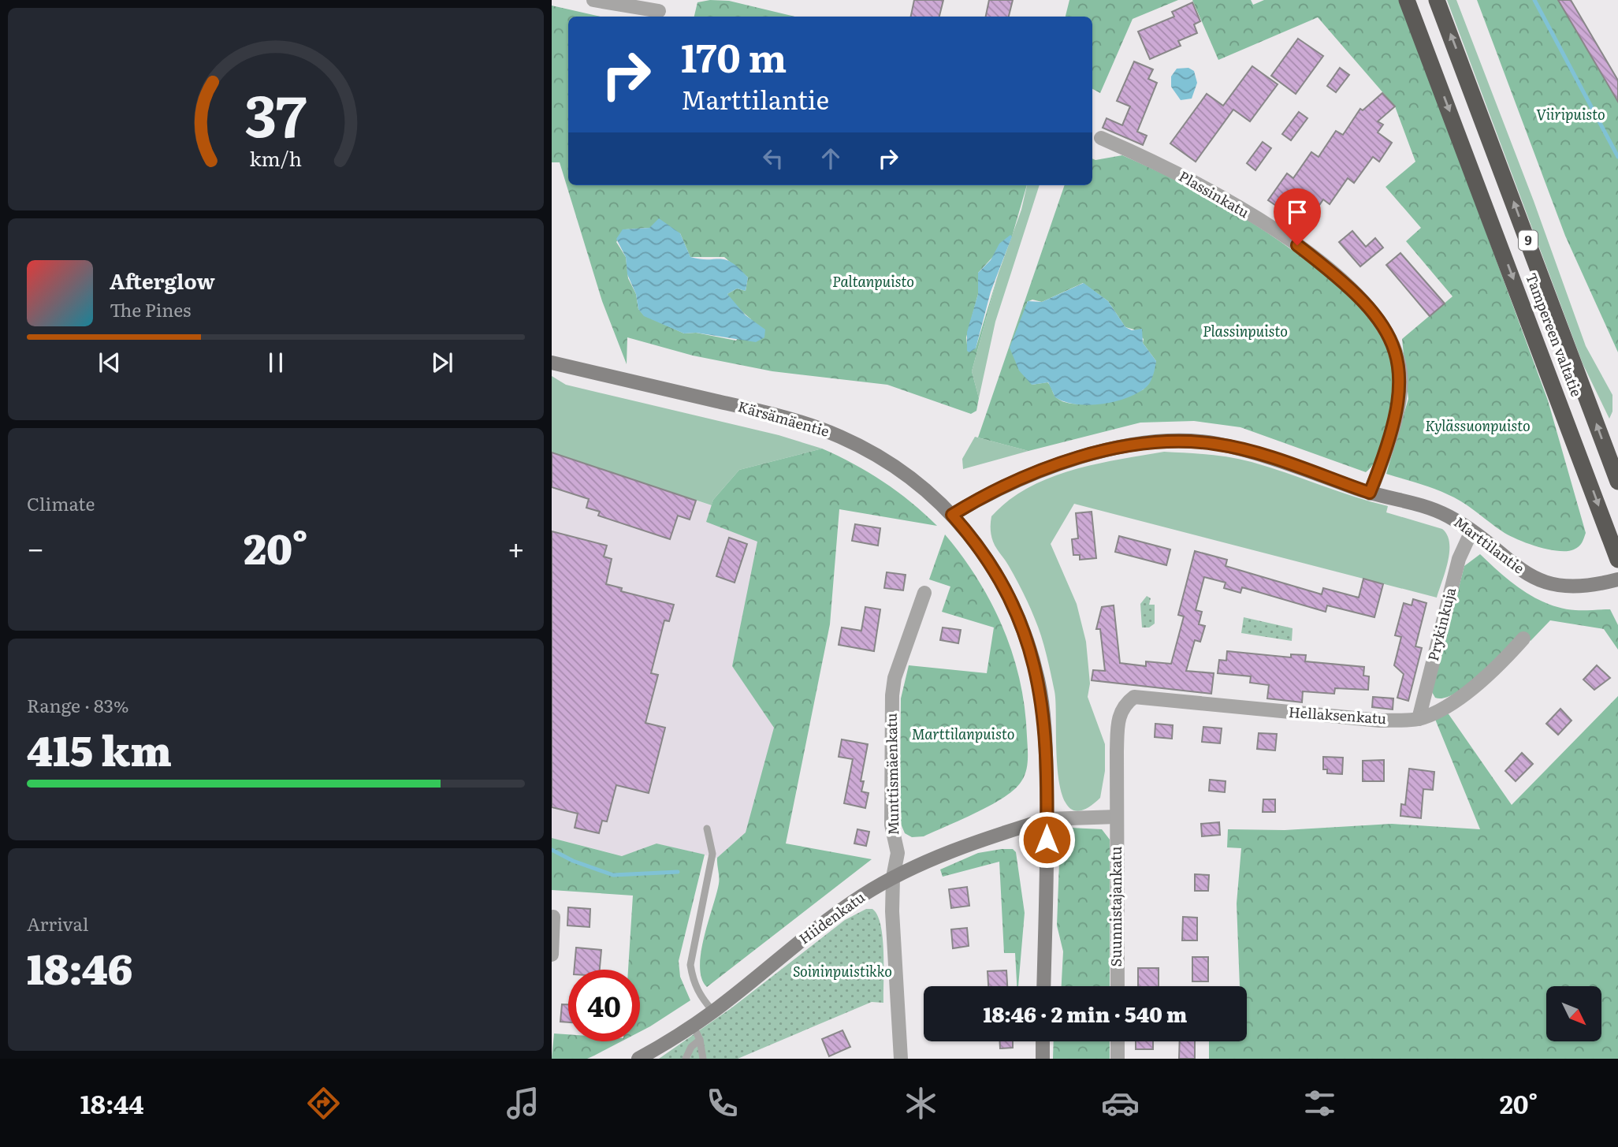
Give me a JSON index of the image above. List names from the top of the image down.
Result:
{
  "streets": {
    "highway": ["9", "Tampereen valtatie"],
    "street": [
      "Plassinkatu",
      "Kärsämäentie",
      "Marttilantie",
      "Prykinkuja",
      "Hellaksenkatu",
      "Munttismäenkatu",
      "Suunnistajankatu",
      "Hiidenkatu"
    ]
  },
  "crossings": [
    ["Plassinkatu", "Marttilantie"],
    ["Kärsämäentie", "Marttilantie"],
    ["Kärsämäentie", "Hiidenkatu"],
    ["Marttilantie", "Prykinkuja"],
    ["Prykinkuja", "Hellaksenkatu"],
    ["Hellaksenkatu", "Suunnistajankatu"],
    ["Munttismäenkatu", "Hiidenkatu"]
  ],
  "parks": [
    "Viiripuisto",
    "Paltanpuisto",
    "Plassinpuisto",
    "Kylässuonpuisto",
    "Marttilanpuisto",
    "Soininpuistikko"
  ],
  "north": "bottom right",
  "page": {
    "turn": ["170 m", "Marttilantie"],
    "song": ["Afterglow", "The Pines"],
    "tile": [
      "Climate",
      ["Range · 83%", "415 km"],
      ["Arrival", "18:46"]
    ],
    "heat": ["−", "20°", "+"],
    "limit": "40",
    "trip": "18:46 · 2 min · 540 m",
    "tabs": ["18:44", "20°"],
    "gauge": ["37", "km/h"]
  }
}
